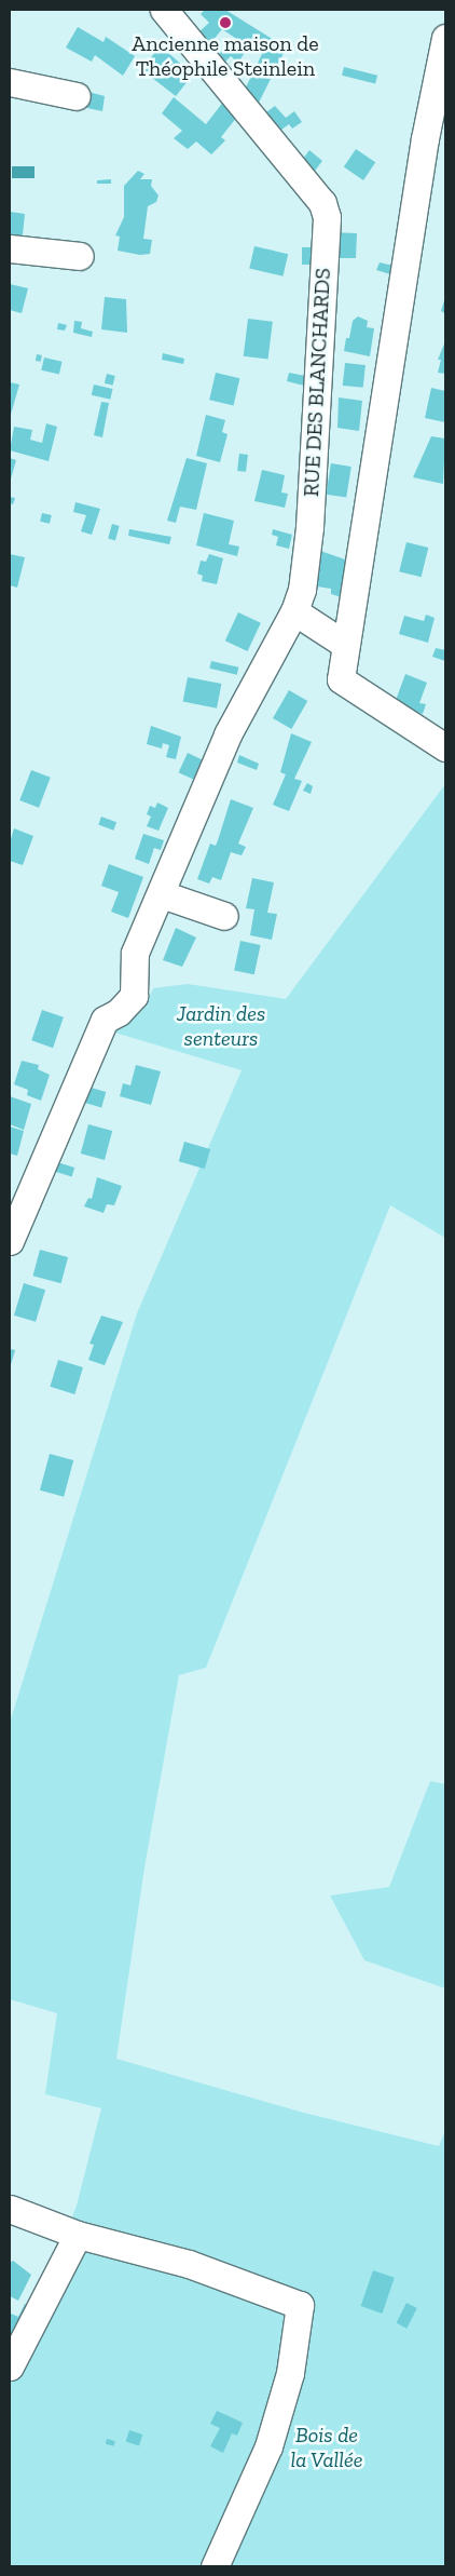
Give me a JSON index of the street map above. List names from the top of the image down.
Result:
{
  "streets": {
    "street": ["RUE DES BLANCHARDS"]
  },
  "parks": ["Jardin des senteurs", "Bois de la Vallée"],
  "places": ["Ancienne maison de Théophile Steinlein"]
}
